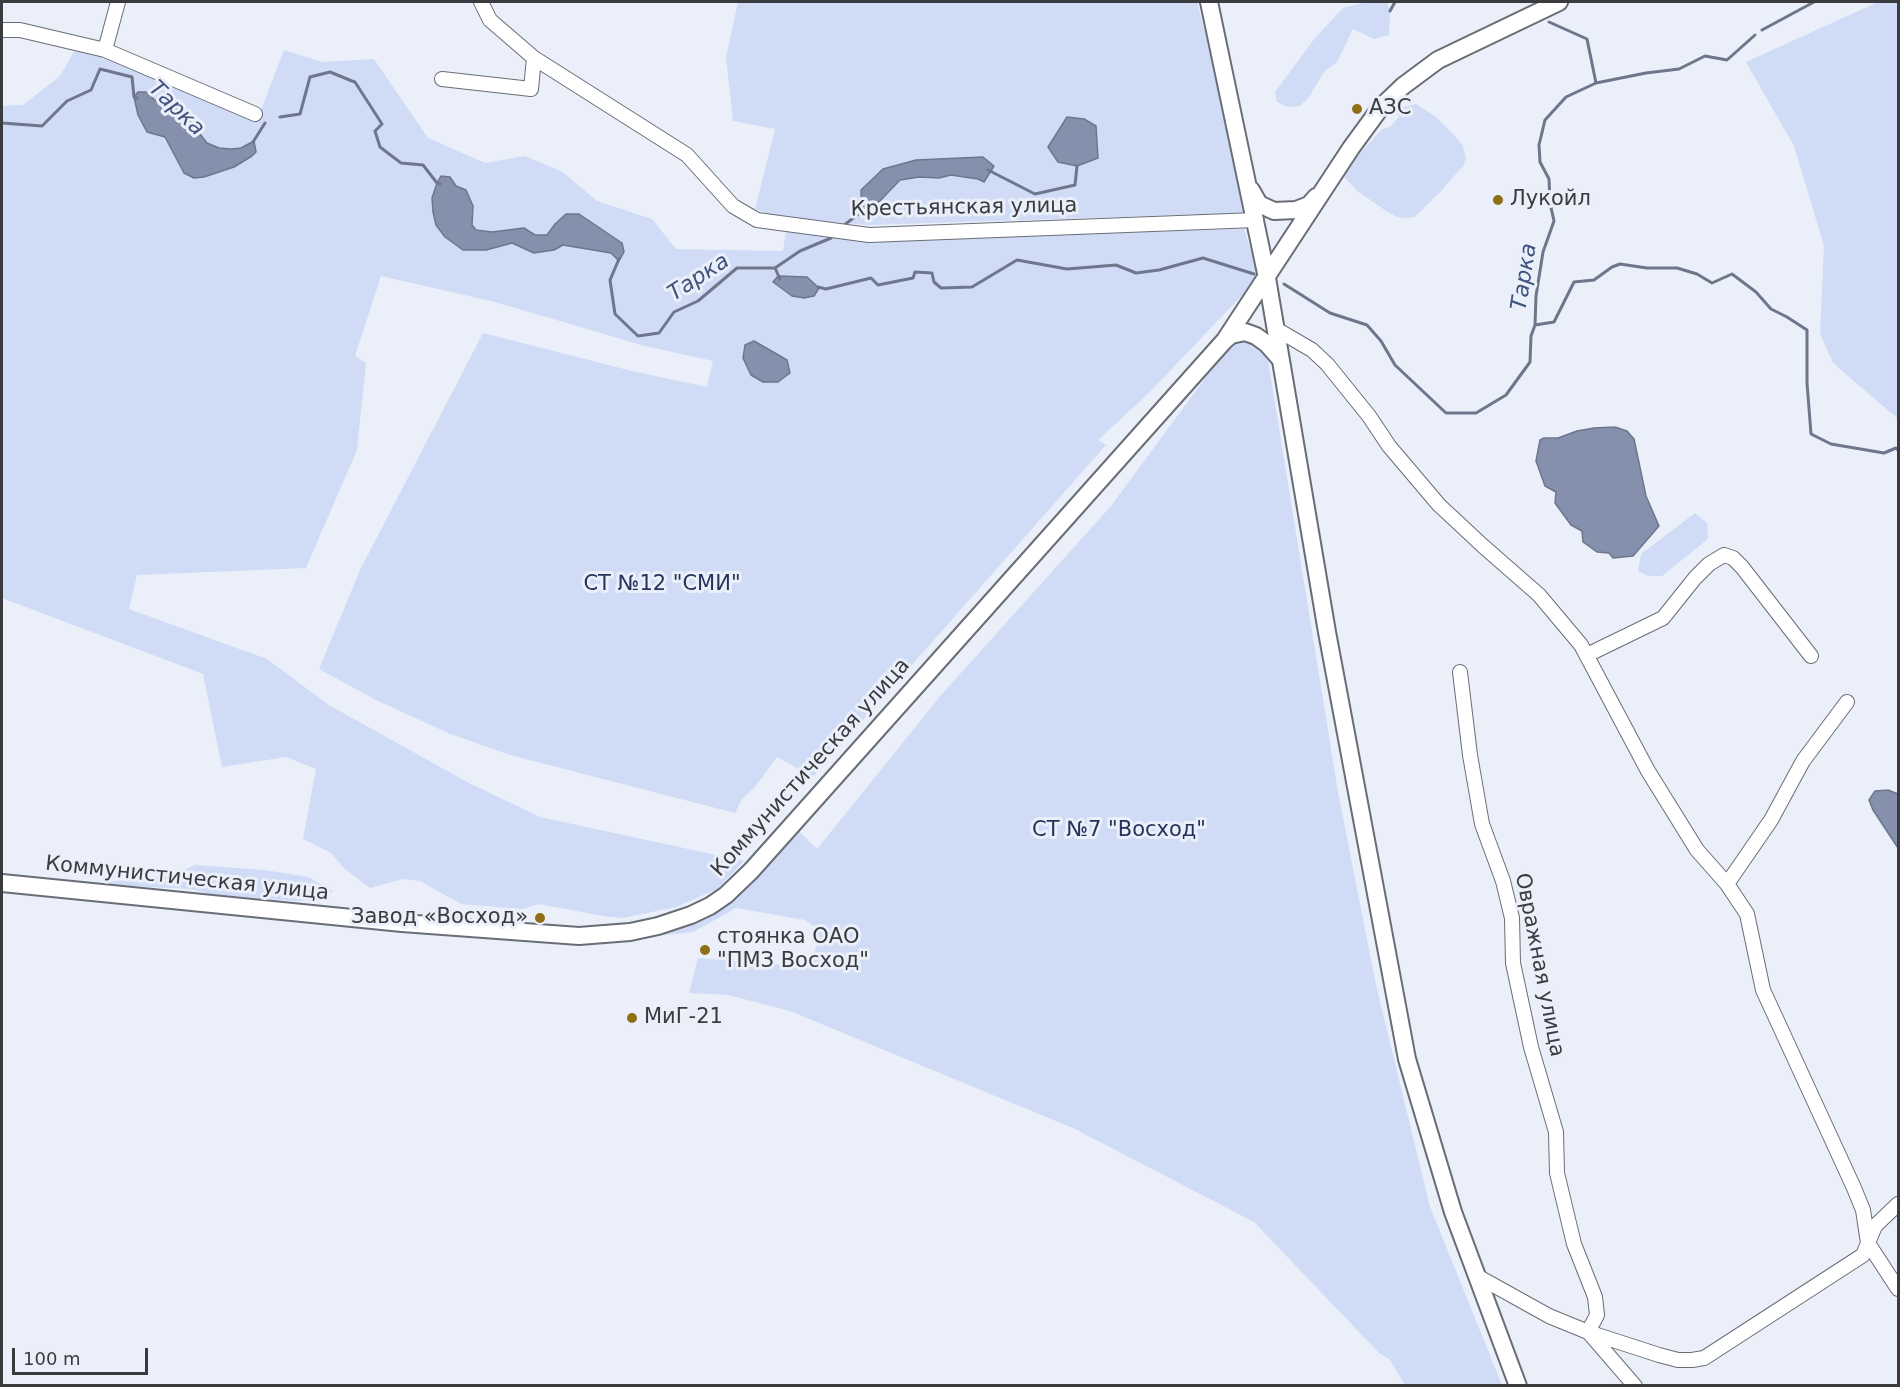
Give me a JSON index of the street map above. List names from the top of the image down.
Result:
{
  "streets": {
    "main road": ["Коммунистическая улица"],
    "street": ["Крестьянская улица", "Овражная улица"]
  },
  "water": ["Тарка"],
  "parks": ["СТ №12 \"СМИ\"", "СТ №7 \"Восход\""],
  "places": [
    "АЗС",
    "Лукойл",
    "Завод «Восход»",
    "стоянка ОАО \"ПМЗ Восход\"",
    "МиГ-21"
  ],
  "scale_bar": "100 m"
}
